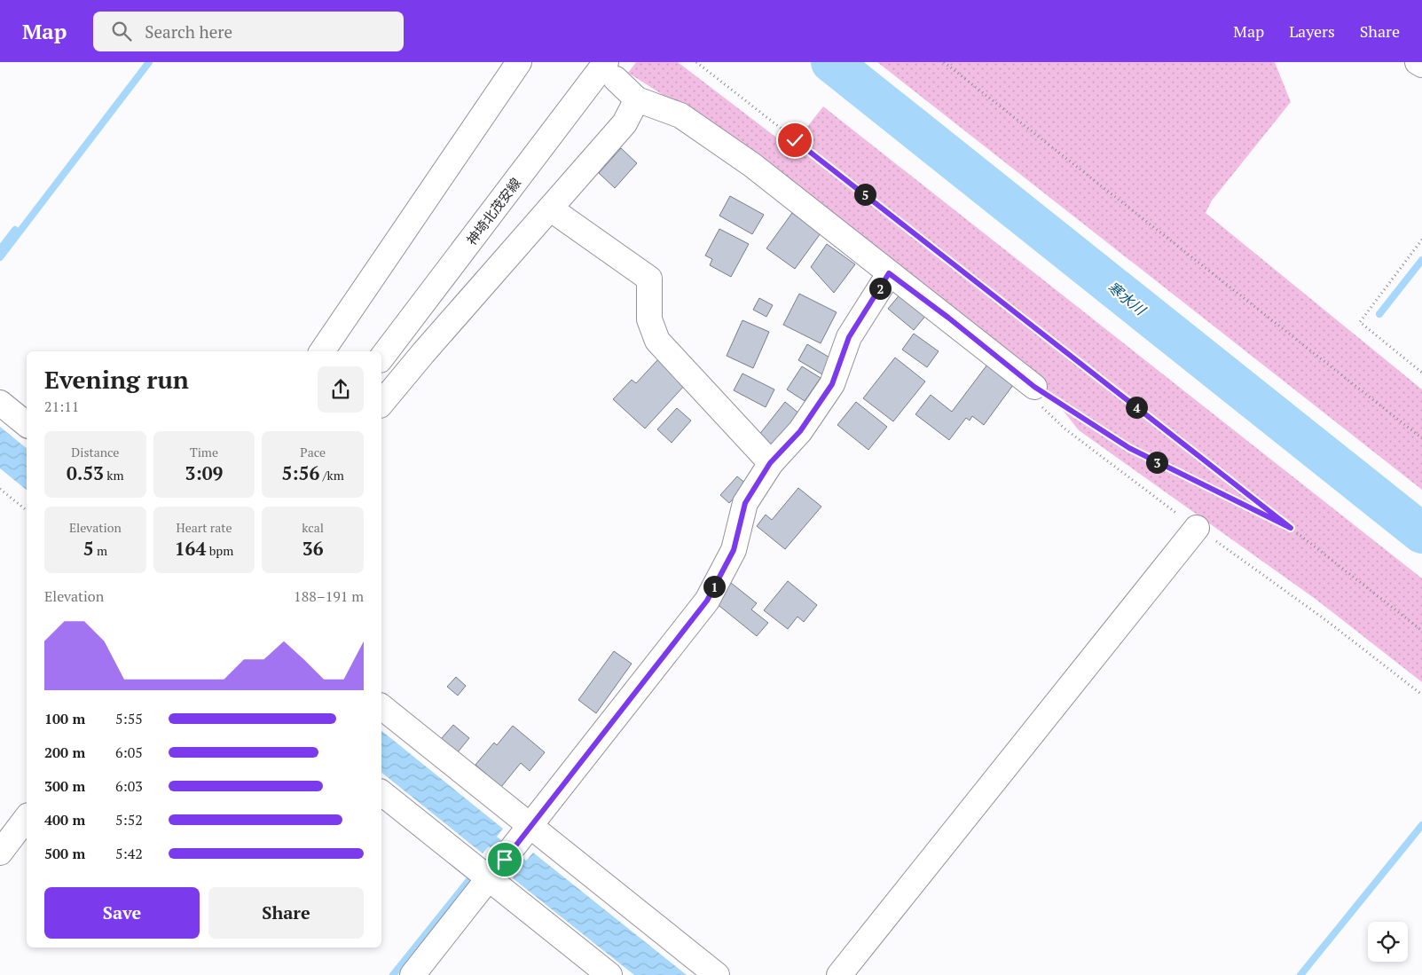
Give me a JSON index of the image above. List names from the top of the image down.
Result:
{
  "streets": {
    "street": ["神埼北茂安線"]
  },
  "water": ["寒水川"],
  "page": {
    "header": "Map",
    "search": "Search here",
    "nav": ["Map", "Layers", "Share"],
    "pins": [
      "5",
      "2",
      "4",
      "3",
      "1"
    ],
    "heading": ["Evening run", "21:11"],
    "stats": [
      ["Distance", "0.53 km"],
      ["Time", "3:09"],
      ["Pace", "5:56 /km"],
      ["Elevation", "5 m"],
      ["Heart rate", "164 bpm"],
      ["kcal", "36"]
    ],
    "chart": ["Elevation", "188–191 m"],
    "list": [
      {
        "name": "100 m",
        "note": "5:55"
      },
      {
        "name": "200 m",
        "note": "6:05"
      },
      {
        "name": "300 m",
        "note": "6:03"
      },
      {
        "name": "400 m",
        "note": "5:52"
      },
      {
        "name": "500 m",
        "note": "5:42"
      }
    ],
    "buttons": ["Save", "Share"]
  }
}
